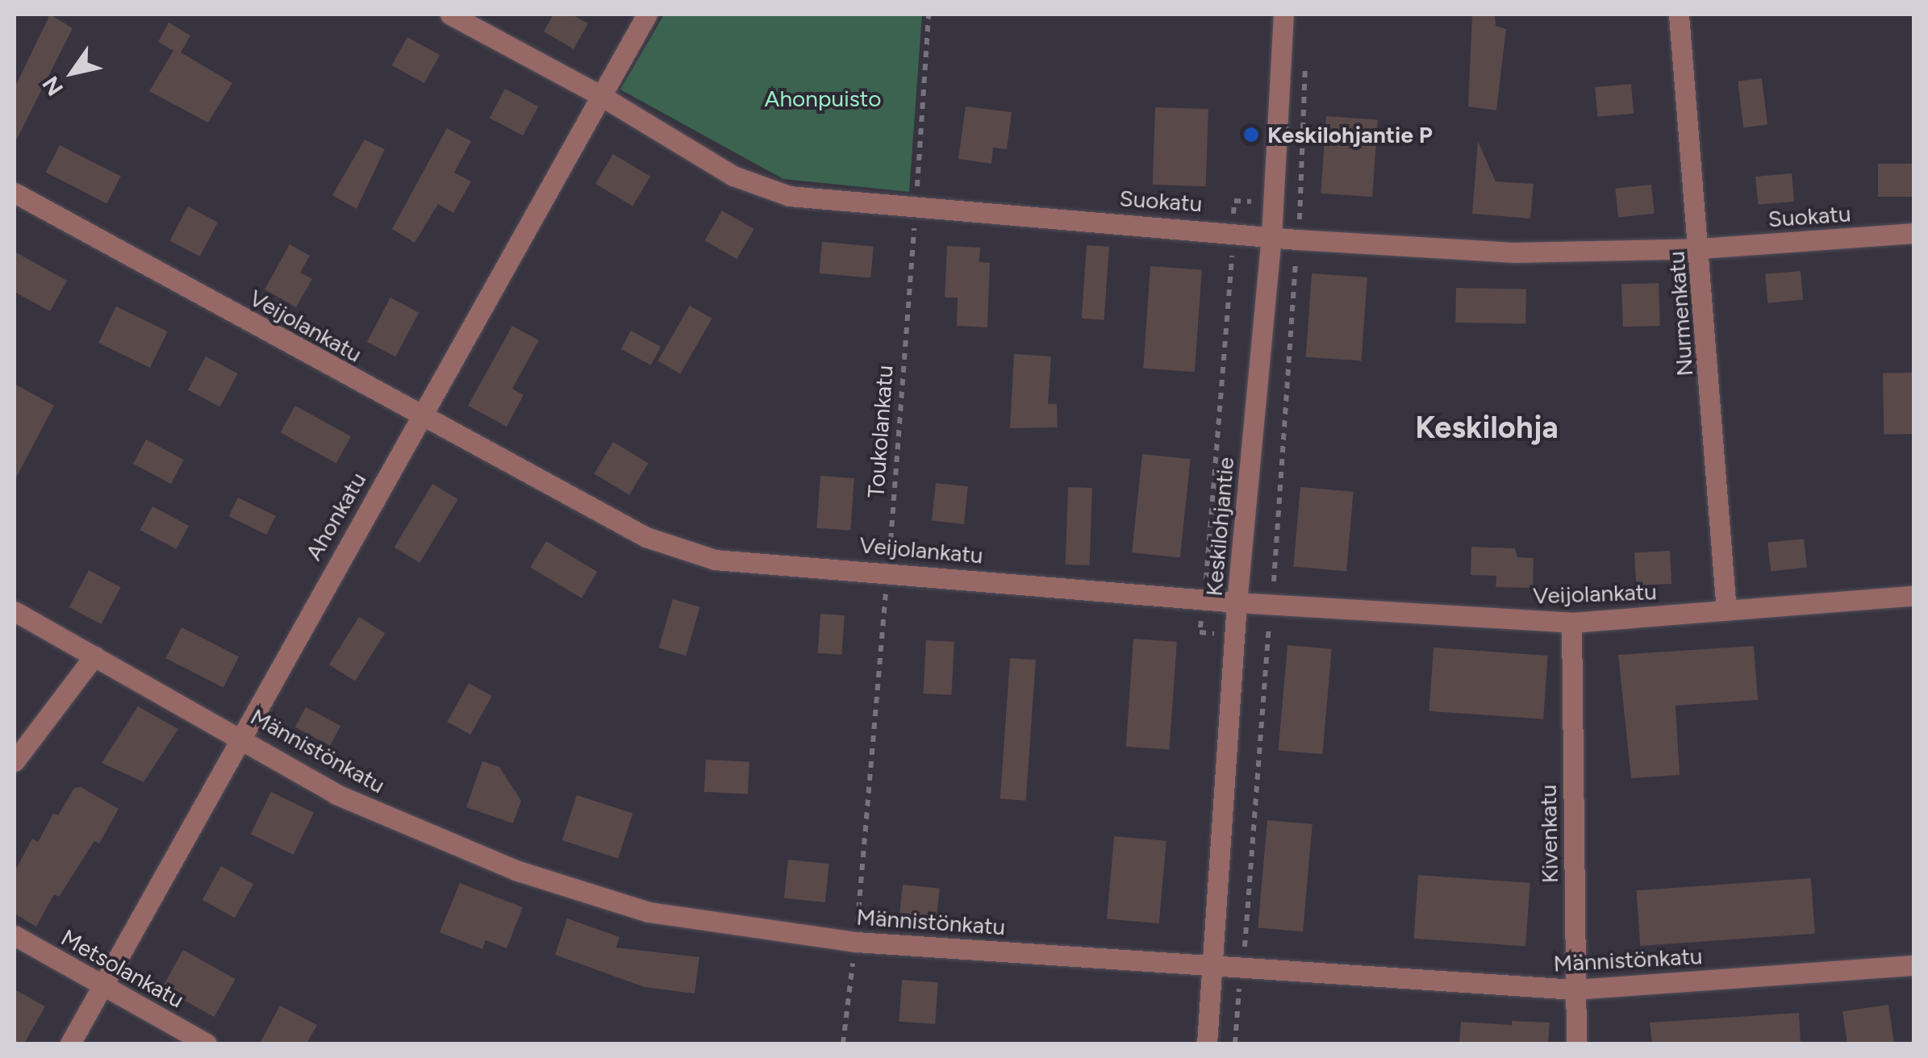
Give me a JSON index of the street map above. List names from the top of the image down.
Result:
{
  "streets": {
    "street": [
      "Suokatu",
      "Nurmenkatu",
      "Veijolankatu",
      "Ahonkatu",
      "Keskilohjantie",
      "Männistönkatu",
      "Kivenkatu",
      "Metsolankatu"
    ],
    "path": ["Toukolankatu"]
  },
  "crossings": [
    ["Suokatu", "Nurmenkatu"],
    ["Suokatu", "Toukolankatu"],
    ["Suokatu", "Ahonkatu"],
    ["Suokatu", "Keskilohjantie"],
    ["Nurmenkatu", "Veijolankatu"],
    ["Veijolankatu", "Toukolankatu"],
    ["Veijolankatu", "Ahonkatu"],
    ["Veijolankatu", "Keskilohjantie"],
    ["Veijolankatu", "Kivenkatu"],
    ["Toukolankatu", "Männistönkatu"],
    ["Ahonkatu", "Männistönkatu"],
    ["Ahonkatu", "Metsolankatu"],
    ["Keskilohjantie", "Männistönkatu"],
    ["Männistönkatu", "Kivenkatu"]
  ],
  "districts": ["Keskilohja"],
  "parks": ["Ahonpuisto"],
  "places": ["Keskilohjantie P"],
  "north": "bottom left"
}
